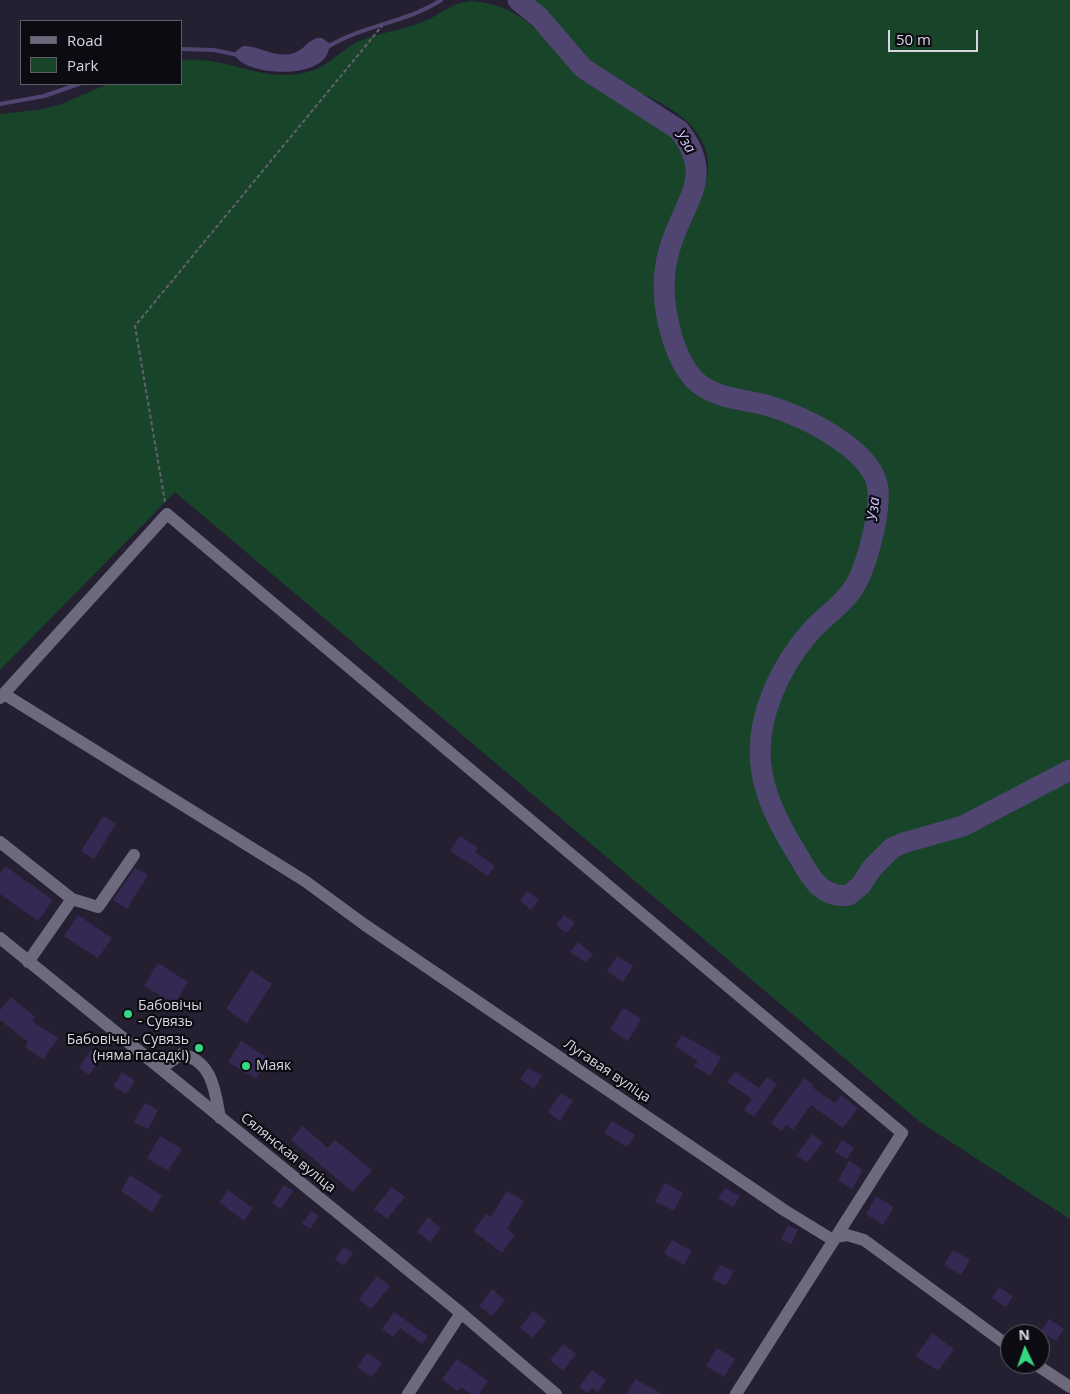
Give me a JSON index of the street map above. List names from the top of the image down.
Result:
{
  "streets": {
    "street": ["Лугавая вуліца", "Сялянская вуліца"]
  },
  "water": ["Уза"],
  "places": ["Бабовічы - Сувязь", "Бабовічы - Сувязь (няма пасадкі)", "Маяк"],
  "legend": ["Road", "Park"],
  "scale_bar": "50 m",
  "north": "top"
}
